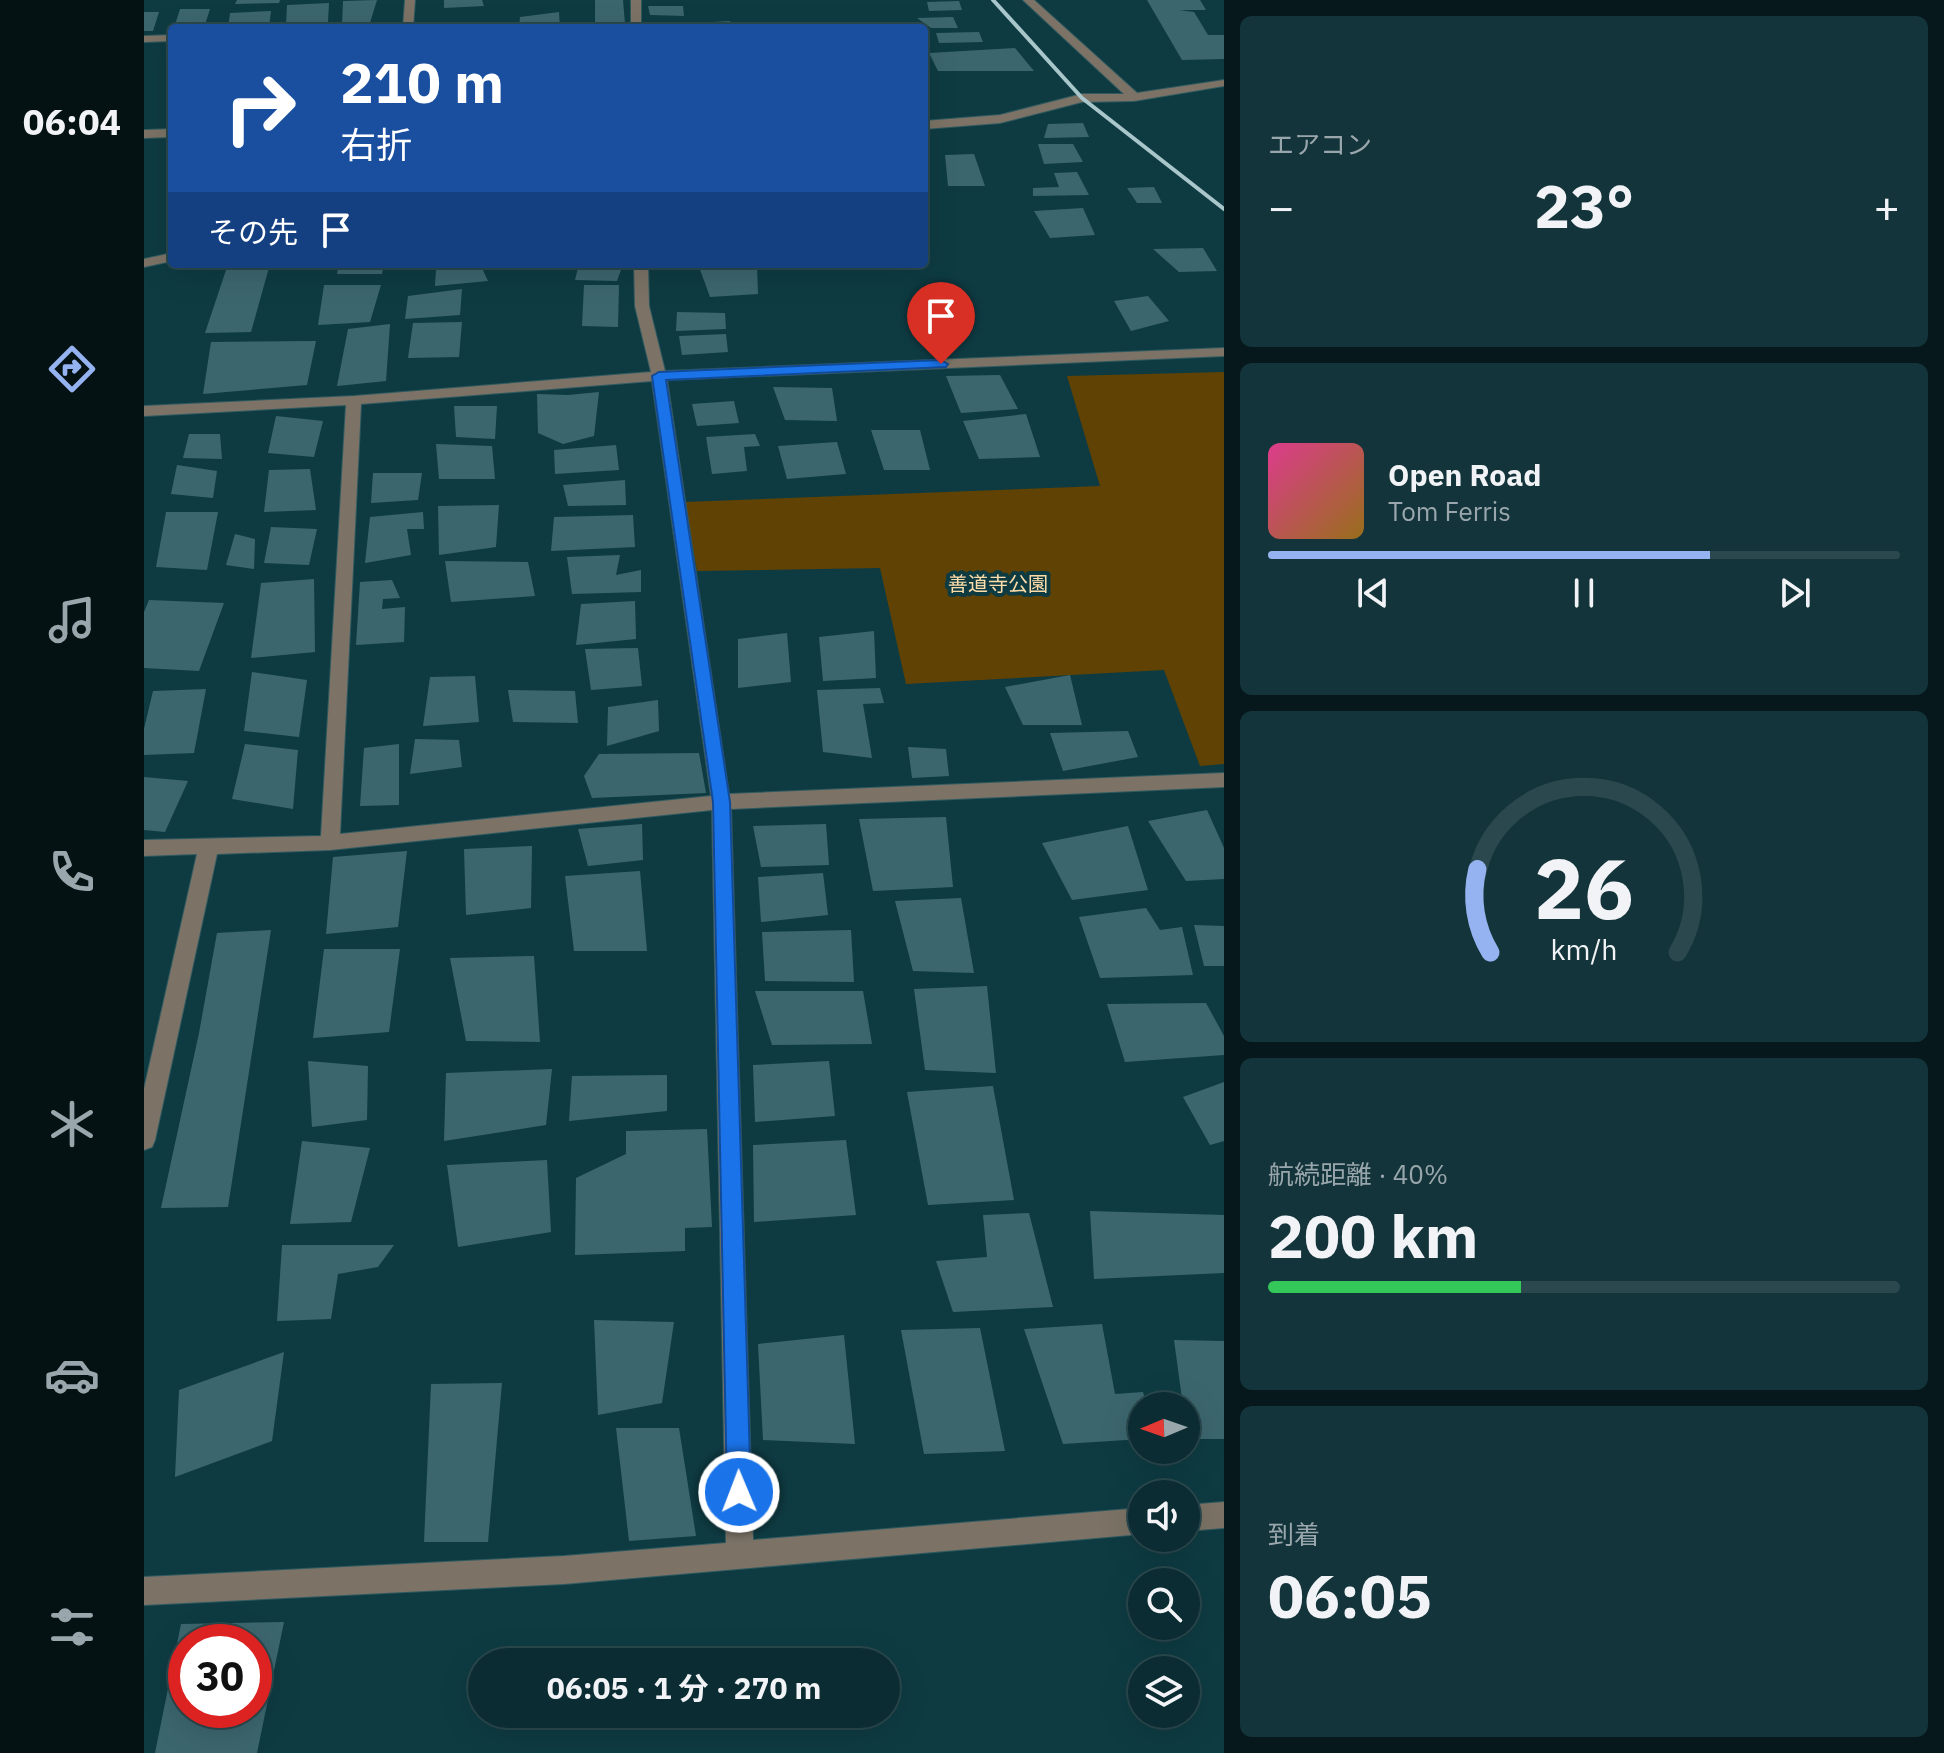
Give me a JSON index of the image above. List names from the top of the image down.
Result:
{
  "parks": ["善道寺公園"],
  "north": "left",
  "page": {
    "tabs": "06:04",
    "tile": [
      "エアコン",
      ["航続距離 · 40%", "200 km"],
      ["到着", "06:05"]
    ],
    "turn": ["210 m", "右折"],
    "heat": ["−", "23°", "+"],
    "then": "その先",
    "song": ["Open Road", "Tom Ferris"],
    "limit": "30",
    "trip": "06:05 · 1 分 · 270 m",
    "gauge": ["26", "km/h"]
  }
}
